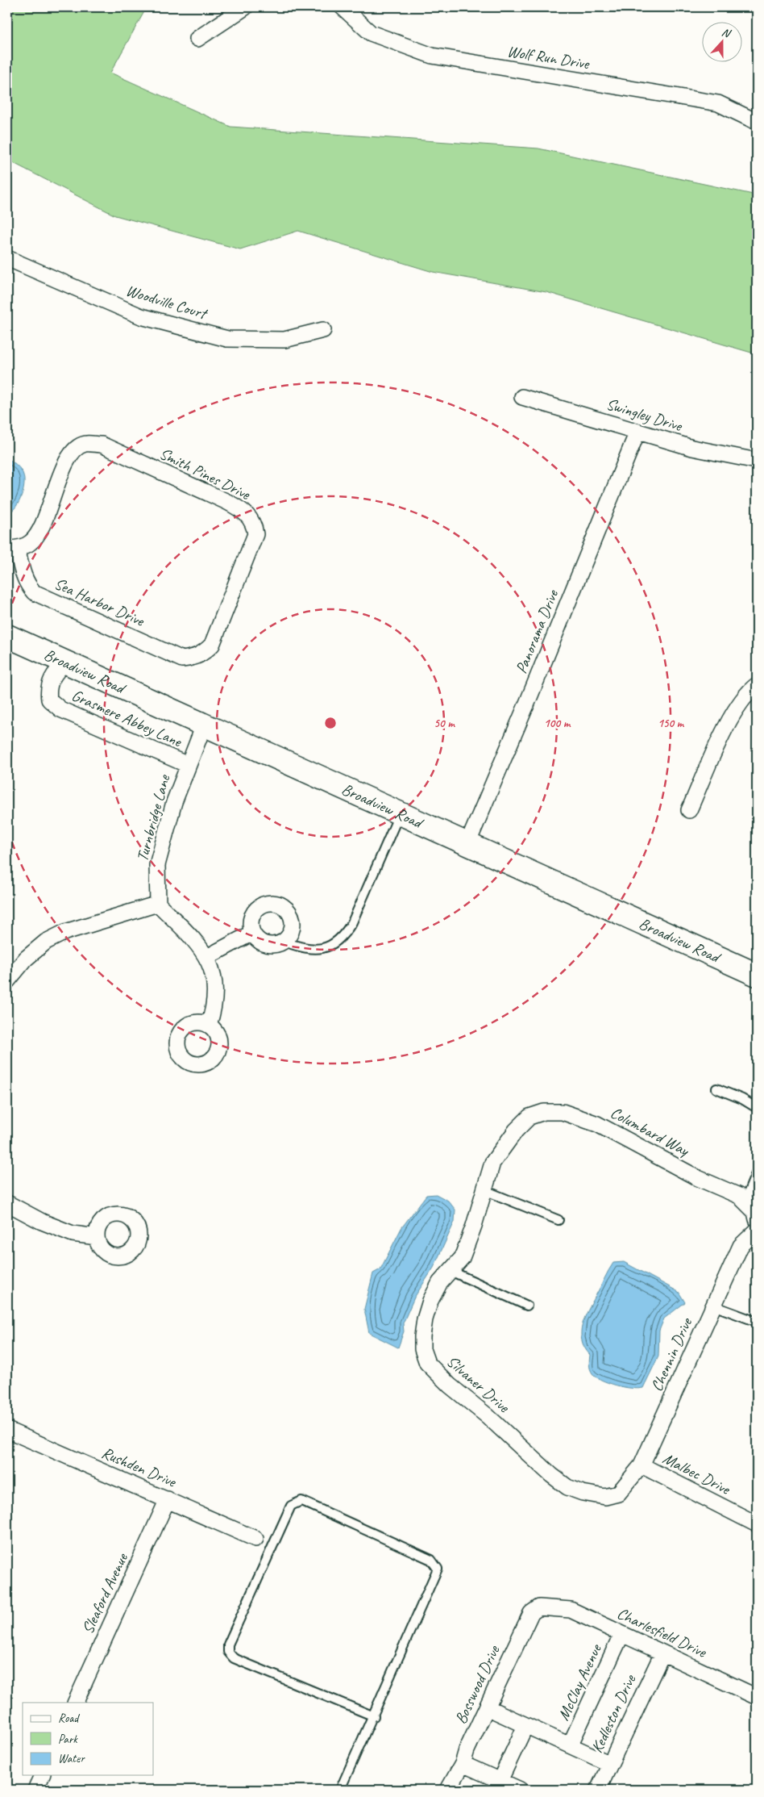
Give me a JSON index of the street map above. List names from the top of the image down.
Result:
{
  "streets": {
    "street": [
      "Wolf Run Drive",
      "Woodville Court",
      "Swingley Drive",
      "Smith Pines Drive",
      "Sea Harbor Drive",
      "Panorama Drive",
      "Broadview Road",
      "Grasmere Abbey Lane",
      "Turnbridge Lane",
      "Columbard Way",
      "Chennin Drive",
      "Silvaner Drive",
      "Rushden Drive",
      "Malbec Drive",
      "Sleaford Avenue",
      "Charlesfield Drive",
      "McClay Avenue",
      "Bosswood Drive",
      "Kedleston Drive"
    ]
  },
  "crossings": [
    ["Swingley Drive", "Panorama Drive"],
    ["Smith Pines Drive", "Sea Harbor Drive"],
    ["Panorama Drive", "Broadview Road"],
    ["Broadview Road", "Grasmere Abbey Lane"],
    ["Broadview Road", "Turnbridge Lane"],
    ["Grasmere Abbey Lane", "Turnbridge Lane"],
    ["Columbard Way", "Silvaner Drive"],
    ["Chennin Drive", "Silvaner Drive"],
    ["Chennin Drive", "Malbec Drive"],
    ["Rushden Drive", "Sleaford Avenue"],
    ["Charlesfield Drive", "McClay Avenue"],
    ["Charlesfield Drive", "Bosswood Drive"],
    ["Charlesfield Drive", "Kedleston Drive"],
    ["McClay Avenue", "Bosswood Drive"],
    ["McClay Avenue", "Kedleston Drive"]
  ],
  "legend": ["Road", "Park", "Water"],
  "north": "top",
  "rings": ["50 m", "100 m", "150 m"]
}
